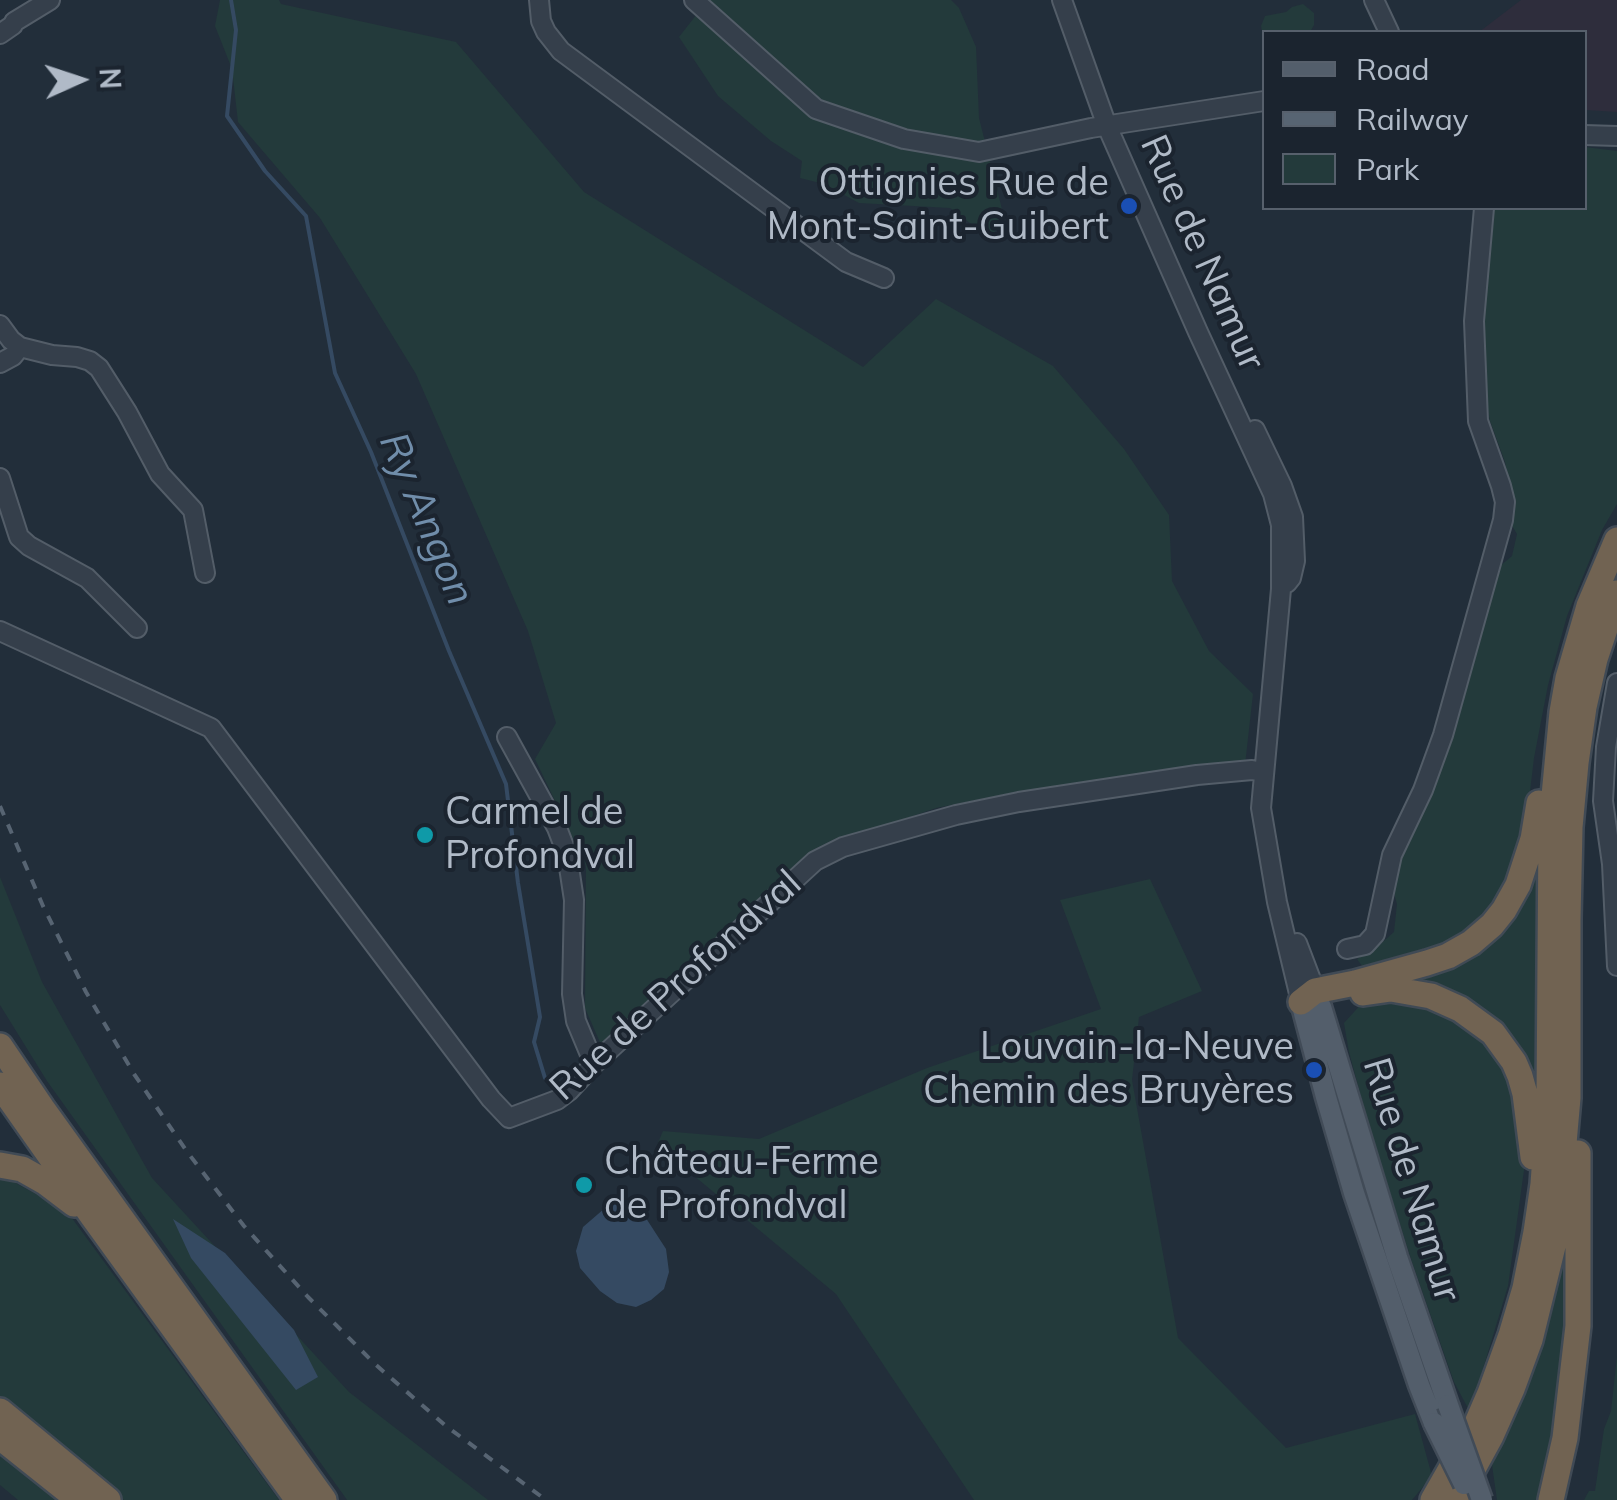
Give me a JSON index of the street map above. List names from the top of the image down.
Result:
{
  "streets": {
    "main road": ["Rue de Namur"],
    "street": ["Rue de Profondval"]
  },
  "crossings": [
    ["Rue de Namur", "Rue de Profondval"]
  ],
  "water": ["Ry Angon"],
  "places": [
    "Ottignies Rue de Mont-Saint-Guibert",
    "Carmel de Profondval",
    "Louvain-la-Neuve Chemin des Bruyères",
    "Château-Ferme de Profondval"
  ],
  "legend": ["Road", "Railway", "Park"],
  "north": "right"
}
